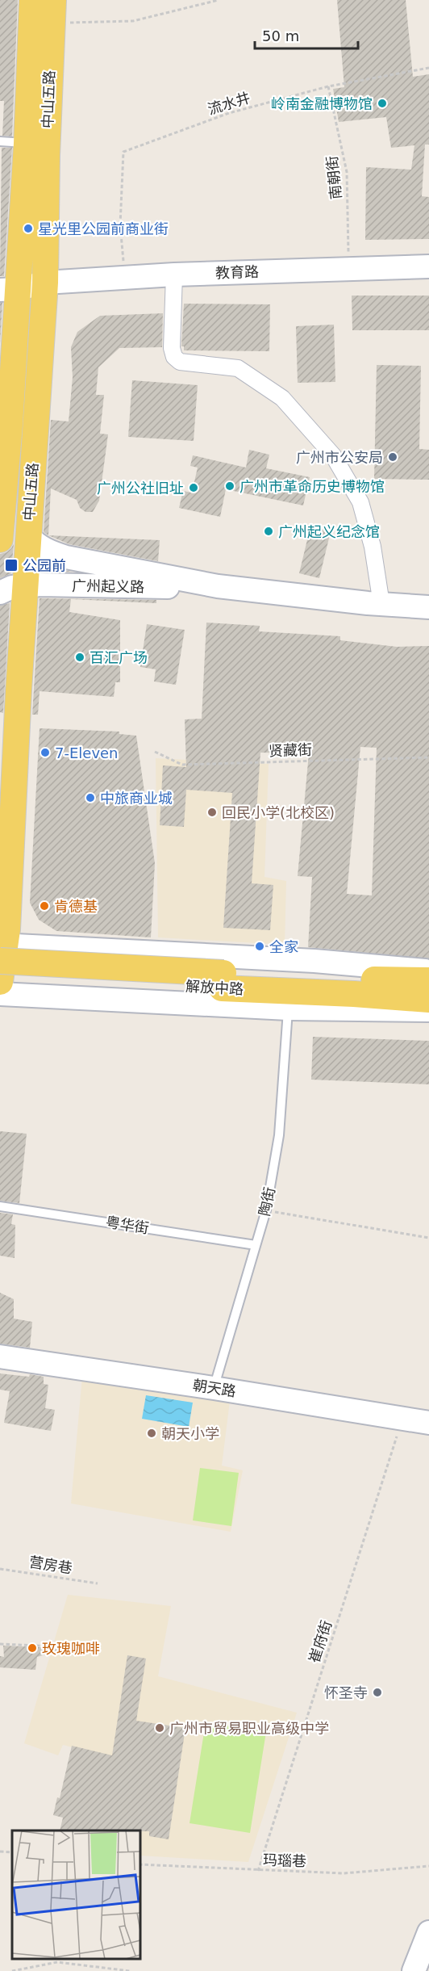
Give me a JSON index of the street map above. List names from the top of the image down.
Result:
{
  "streets": {
    "main road": [
      "中山五路",
      "教育路",
      "广州起义路",
      "解放中路",
      "朝天路"
    ],
    "lane": ["陶街", "粤华街"],
    "path": [
      "流水井",
      "南朝街",
      "贤藏街",
      "营房巷",
      "崔府街",
      "玛瑙巷"
    ]
  },
  "crossings": [
    ["中山五路", "教育路"],
    ["中山五路", "广州起义路"],
    ["中山五路", "解放中路"],
    ["流水井", "南朝街"],
    ["流水井", "教育路"],
    ["南朝街", "教育路"],
    ["陶街", "粤华街"],
    ["陶街", "朝天路"],
    ["朝天路", "崔府街"],
    ["崔府街", "玛瑙巷"]
  ],
  "places": {
    "other": [
      "岭南金融博物馆",
      "星光里公园前商业街",
      "广州市公安局",
      "广州市革命历史博物馆",
      "广州公社旧址",
      "广州起义纪念馆",
      "百汇广场",
      "7-Eleven",
      "中旅商业城",
      "回民小学(北校区)",
      "肯德基",
      "全家",
      "朝天小学",
      "玫瑰咖啡",
      "怀圣寺",
      "广州市贸易职业高级中学"
    ],
    "transit": ["公园前"]
  },
  "scale_bar": "50 m"
}
